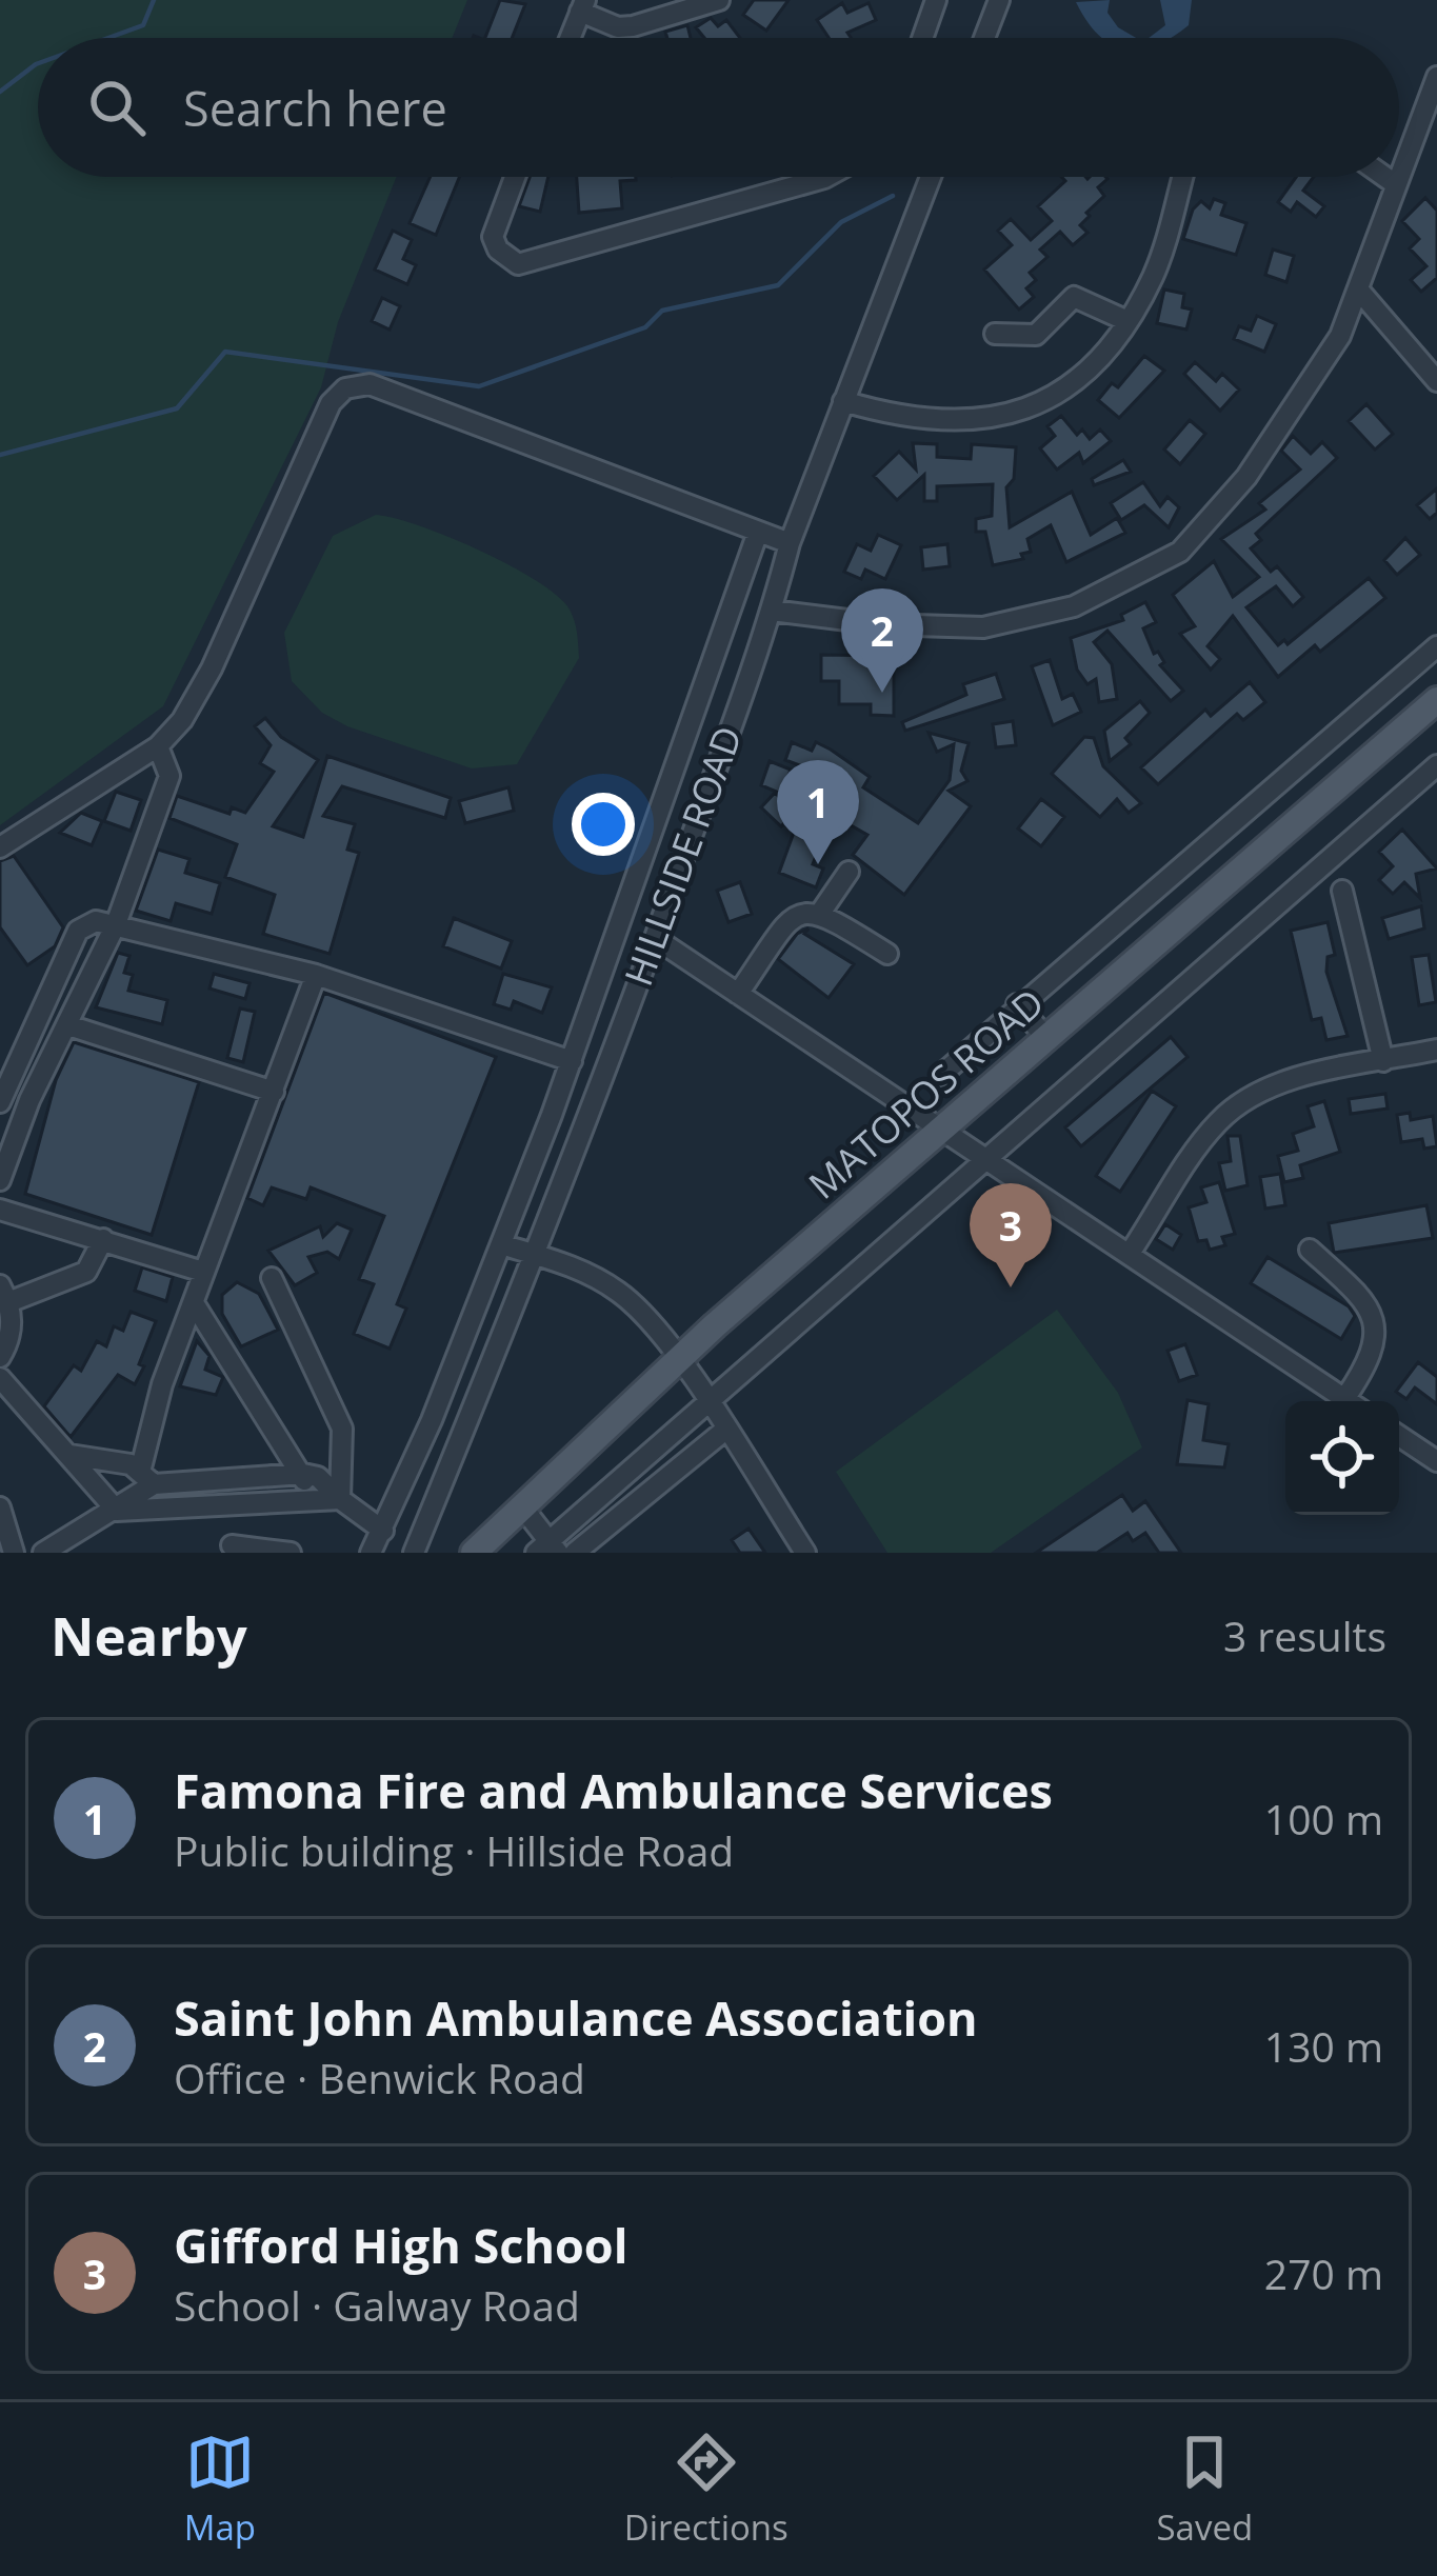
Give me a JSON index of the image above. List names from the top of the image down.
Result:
{
  "streets": {
    "main road": ["MATOPOS ROAD"],
    "street": ["HILLSIDE ROAD"]
  },
  "page": {
    "search": "Search here",
    "pins": ["2", "1", "3"],
    "heading": ["Nearby", "3 results"],
    "list": [
      {
        "mark": "1",
        "name": "Famona Fire and Ambulance Services",
        "note": "Public building · Hillside Road",
        "value": "100 m"
      },
      {
        "mark": "2",
        "name": "Saint John Ambulance Association",
        "note": "Office · Benwick Road",
        "value": "130 m"
      },
      {
        "mark": "3",
        "name": "Gifford High School",
        "note": "School · Galway Road",
        "value": "270 m"
      }
    ],
    "nav": ["Map", "Directions", "Saved"]
  }
}
